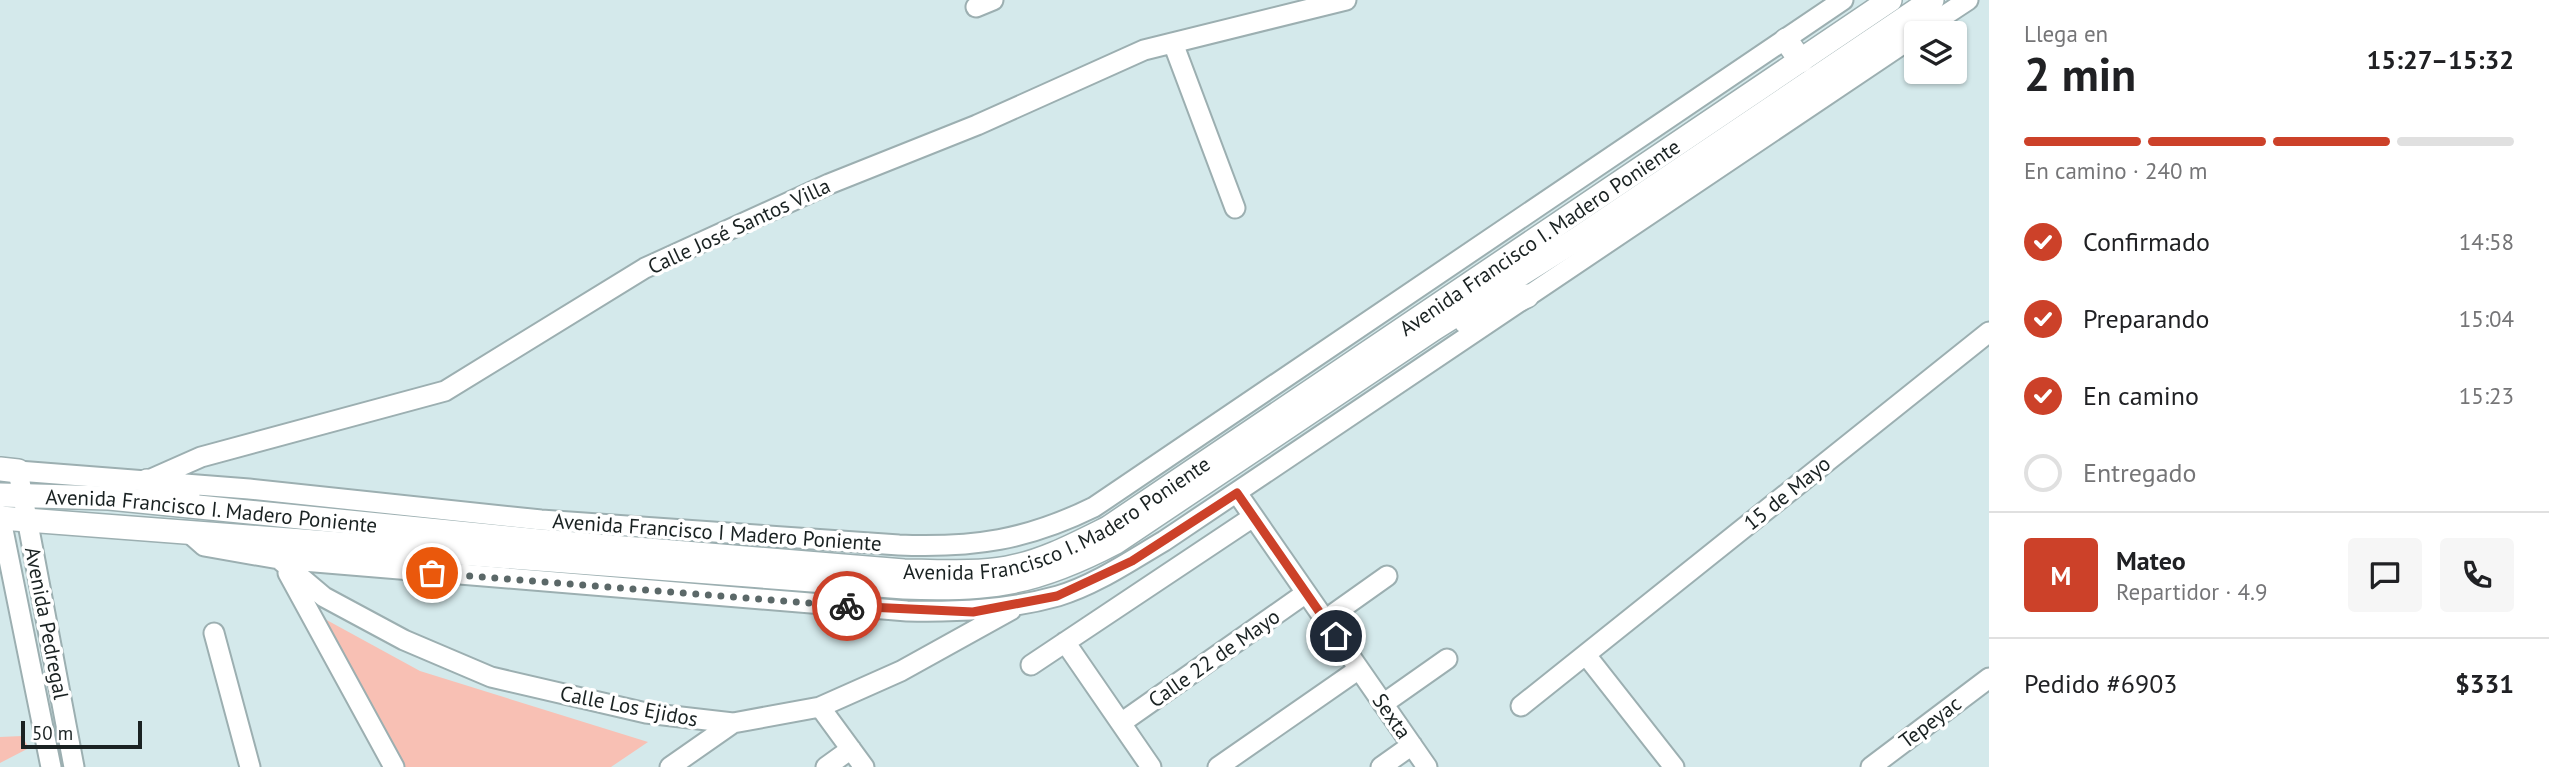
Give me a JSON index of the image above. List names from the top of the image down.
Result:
{
  "streets": {
    "main road": ["Avenida Francisco I. Madero Poniente"],
    "street": [
      "Calle José Santos Villa",
      "15 de Mayo",
      "Avenida Francisco I Madero Poniente",
      "Avenida Pedregal",
      "Calle 22 de Mayo",
      "Calle Los Ejidos",
      "Sexta",
      "Tepeyac"
    ]
  },
  "crossings": [
    ["Calle José Santos Villa", "Avenida Francisco I Madero Poniente"],
    ["Avenida Francisco I. Madero Poniente", "Avenida Pedregal"],
    ["Avenida Francisco I. Madero Poniente", "Calle Los Ejidos"],
    ["Avenida Francisco I. Madero Poniente", "Sexta"],
    ["Avenida Francisco I Madero Poniente", "Avenida Pedregal"],
    ["Calle 22 de Mayo", "Sexta"]
  ],
  "scale_bar": "50 m",
  "page": {
    "heading": ["2 min", "Llega en", "15:27–15:32"],
    "panel": [
      "Mateo",
      "Repartidor · 4.9",
      "Pedido #6903",
      "$331"
    ],
    "bar": "En camino · 240 m",
    "list": [
      ["Confirmado", "14:58"],
      ["Preparando", "15:04"],
      ["En camino", "15:23"],
      "Entregado"
    ],
    "round": "M",
    "scale": "50 m"
  }
}
